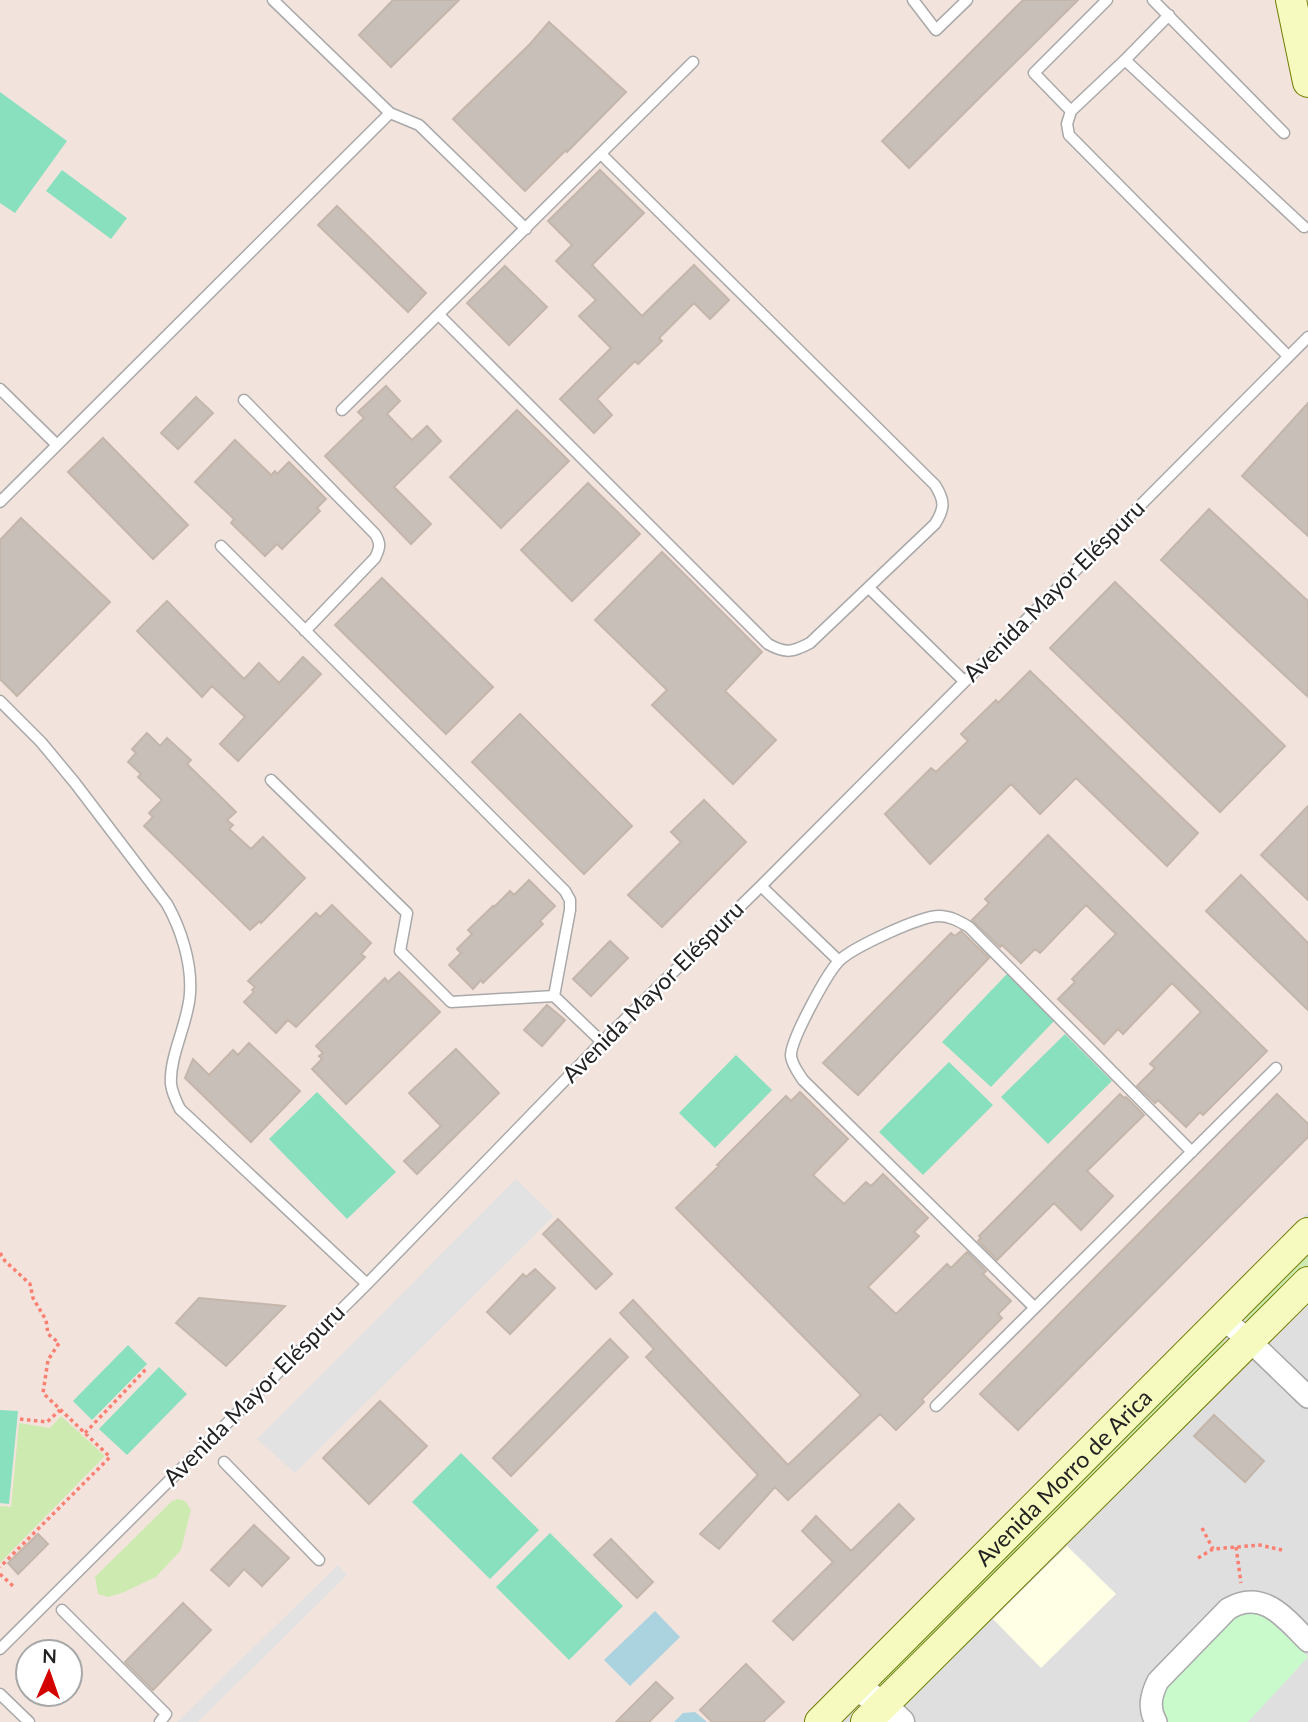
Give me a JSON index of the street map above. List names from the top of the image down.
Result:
{
  "streets": {
    "main road": ["Avenida Morro de Arica"],
    "lane": ["Avenida Mayor Eléspuru"]
  },
  "north": "top"
}
